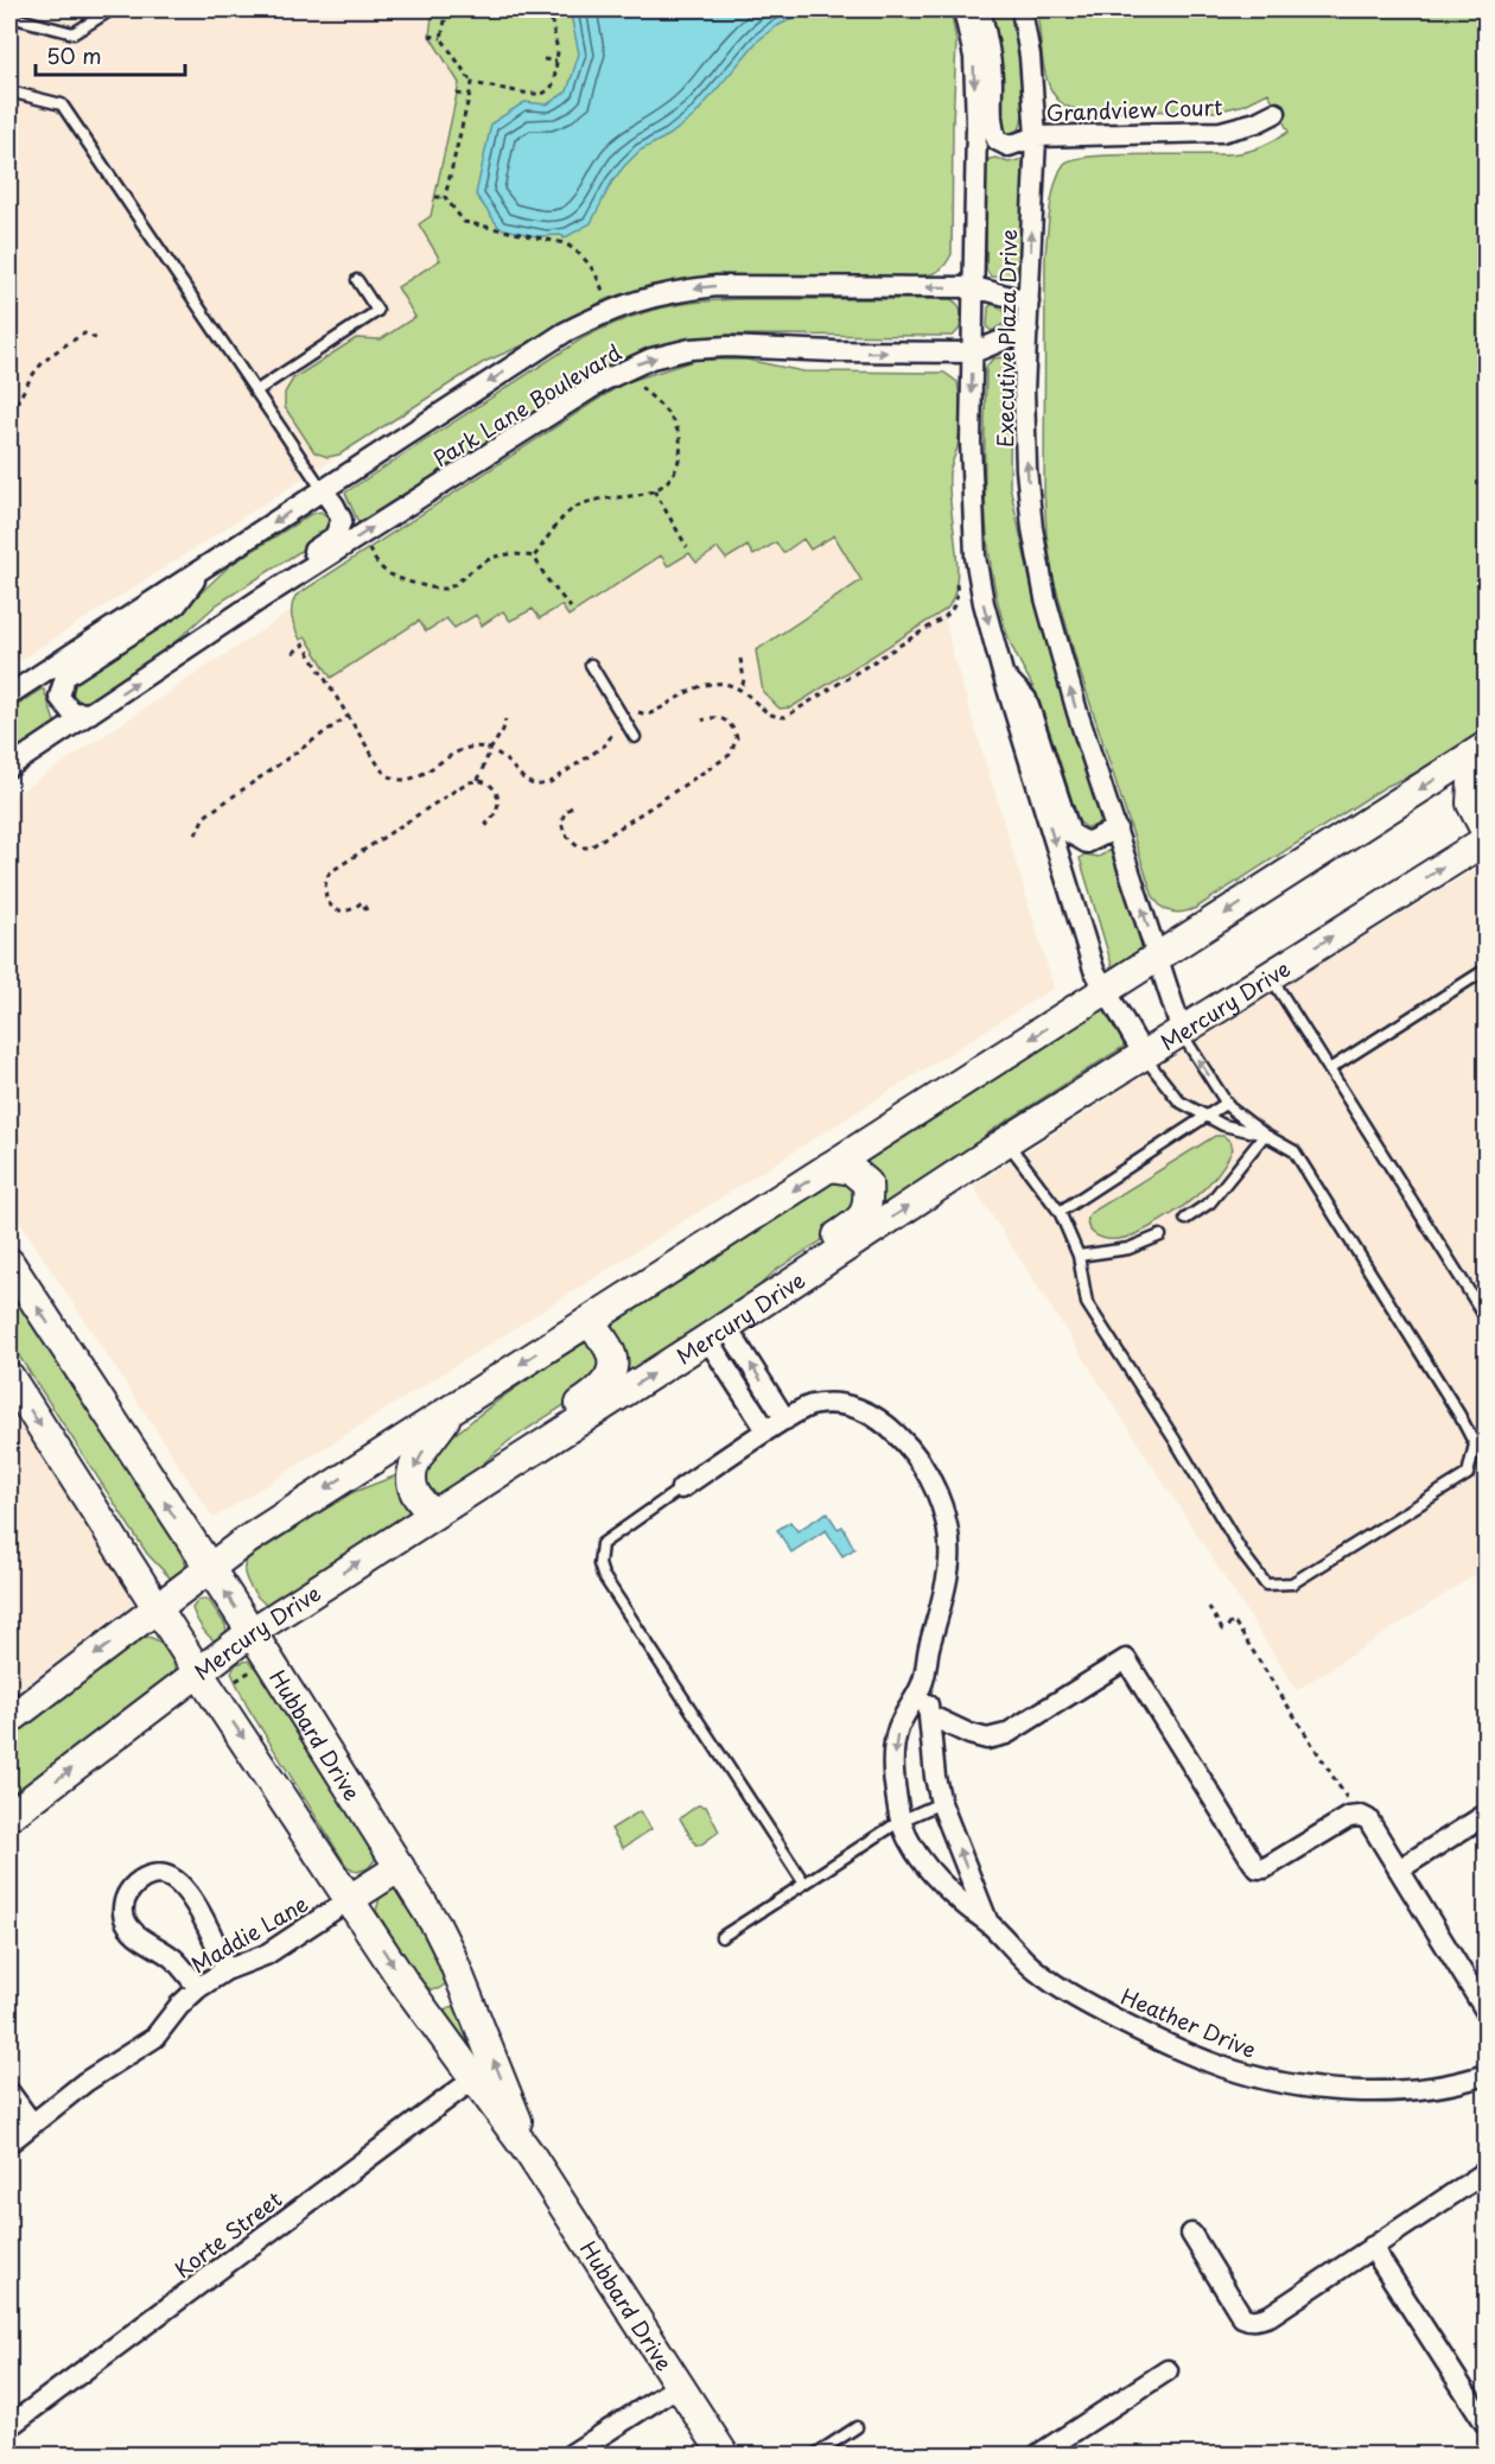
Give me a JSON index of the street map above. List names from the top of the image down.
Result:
{
  "streets": {
    "street": [
      "Grandview Court",
      "Executive Plaza Drive",
      "Park Lane Boulevard",
      "Mercury Drive",
      "Hubbard Drive",
      "Maddie Lane",
      "Heather Drive",
      "Korte Street"
    ]
  },
  "crossings": [
    ["Grandview Court", "Executive Plaza Drive"],
    ["Executive Plaza Drive", "Park Lane Boulevard"],
    ["Executive Plaza Drive", "Mercury Drive"],
    ["Mercury Drive", "Hubbard Drive"],
    ["Hubbard Drive", "Maddie Lane"],
    ["Hubbard Drive", "Korte Street"]
  ],
  "scale_bar": "50 m"
}
